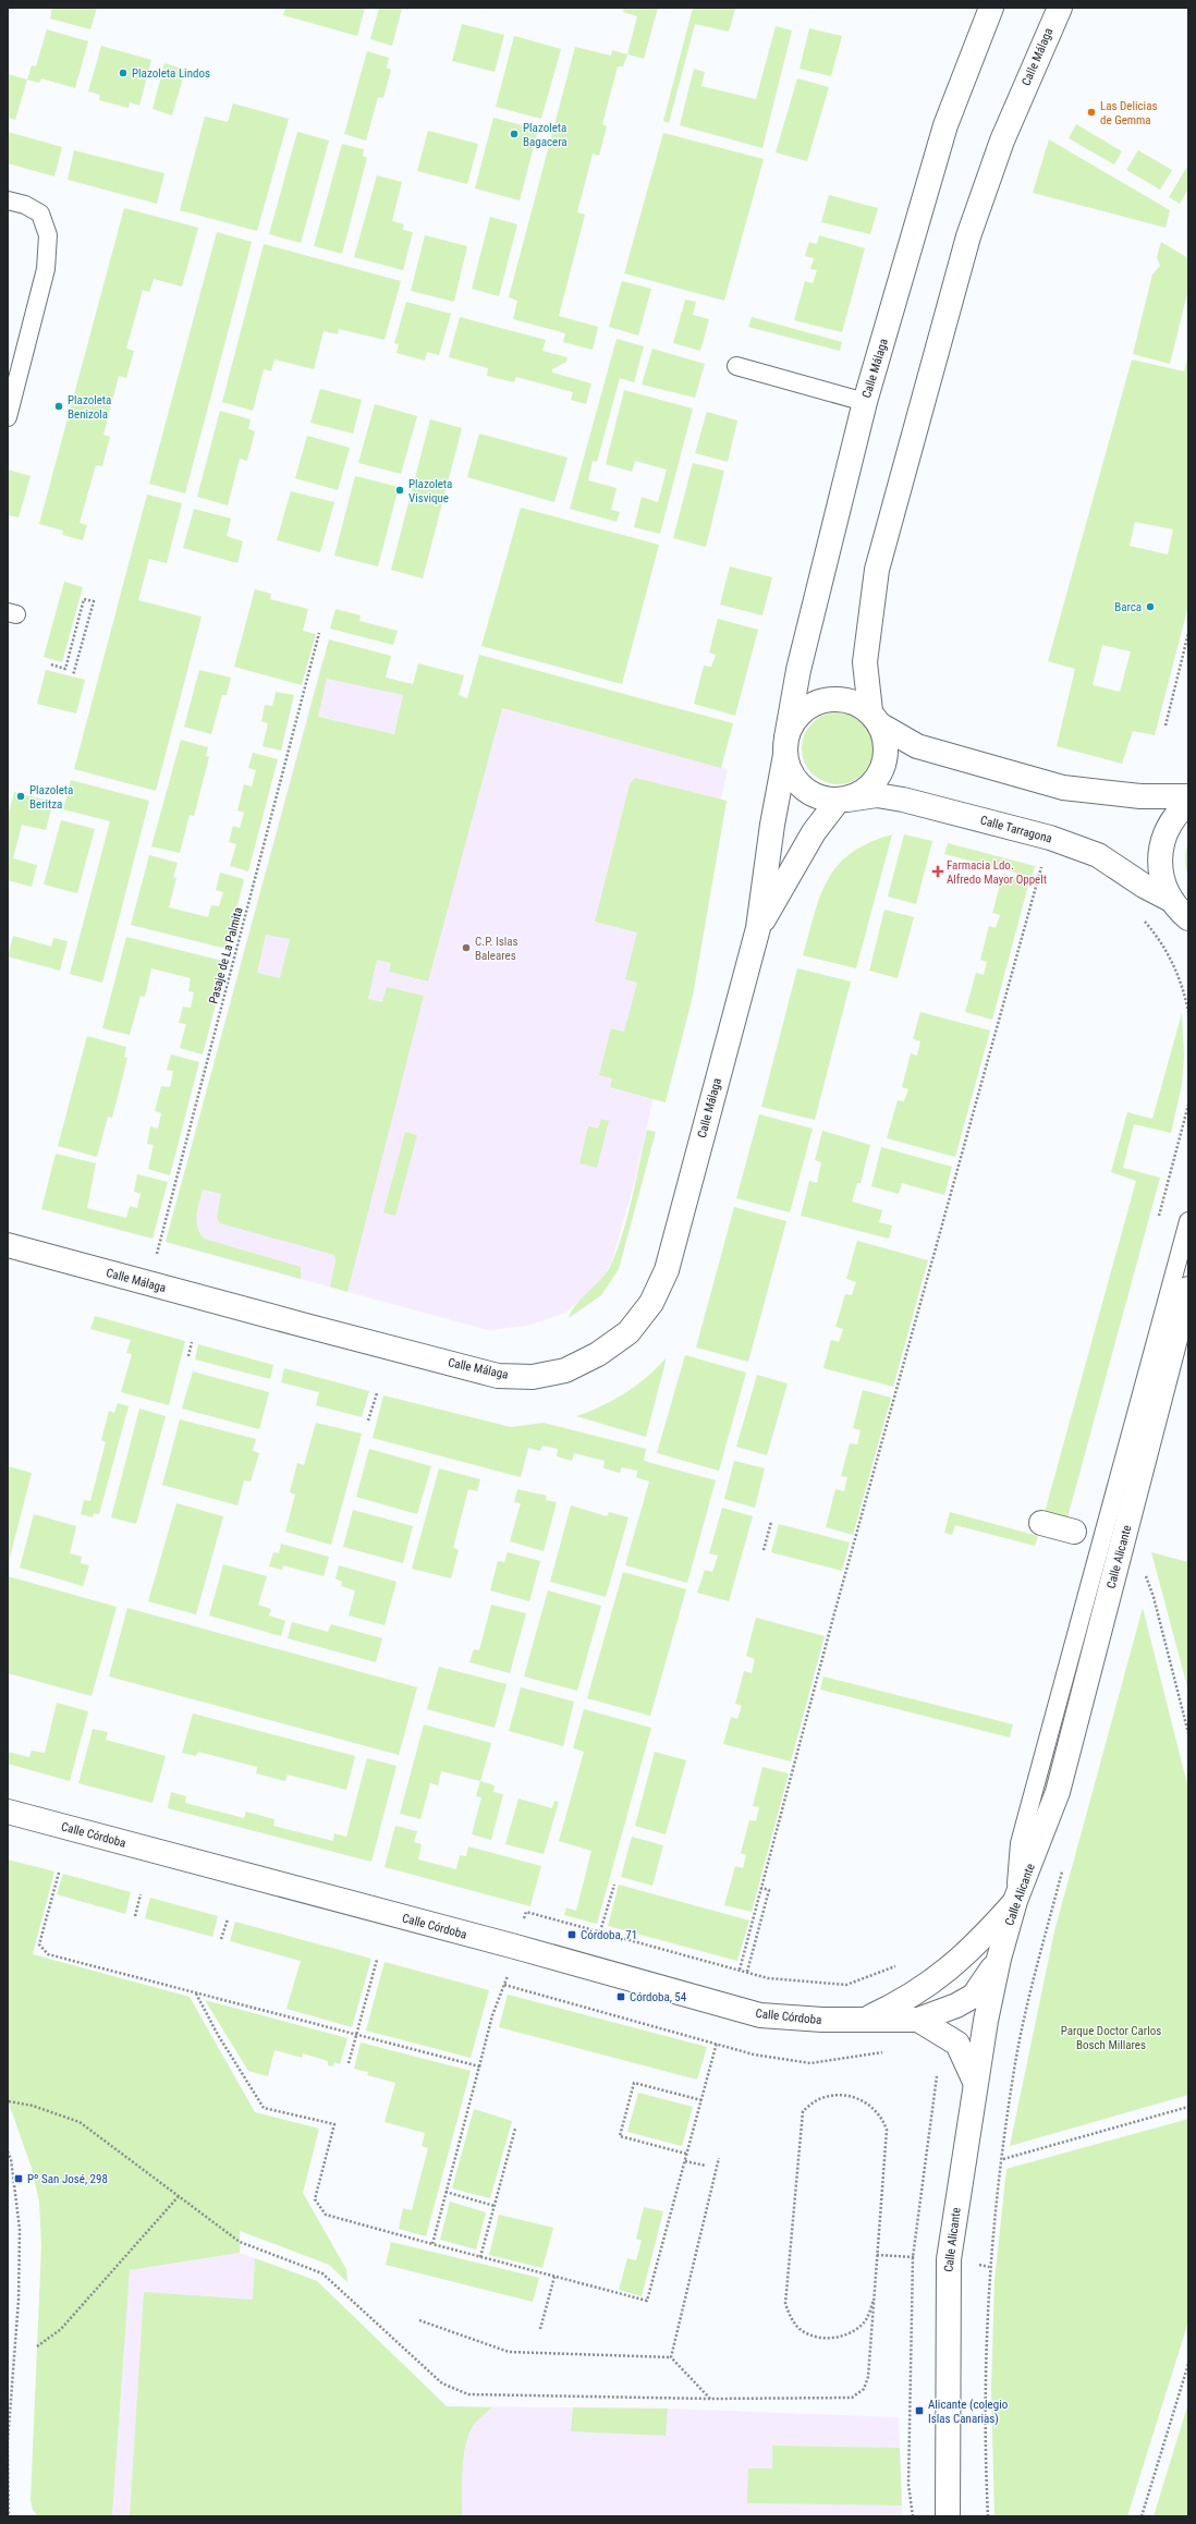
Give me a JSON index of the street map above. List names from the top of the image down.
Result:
{
  "streets": {
    "street": [
      "Calle Málaga",
      "Calle Tarragona",
      "Calle Alicante",
      "Calle Córdoba"
    ],
    "path": ["Pasaje de La Palmita"]
  },
  "crossings": [
    ["Calle Málaga", "Calle Tarragona"],
    ["Calle Málaga", "Pasaje de La Palmita"],
    ["Calle Alicante", "Calle Córdoba"]
  ],
  "parks": ["Parque Doctor Carlos Bosch Millares"],
  "places": {
    "other": [
      "Plazoleta Lindos",
      "Las Delicias de Gemma",
      "Plazoleta Bagacera",
      "Plazoleta Benizola",
      "Plazoleta Visvique",
      "Barca",
      "Plazoleta Beritza",
      "C.P. Islas Baleares"
    ],
    "health": ["Farmacia Ldo. Alfredo Mayor Oppelt"],
    "transit": [
      "Córdoba, 71",
      "Córdoba, 54",
      "Pº San José, 298",
      "Alicante (colegio Islas Canarias)"
    ]
  }
}
